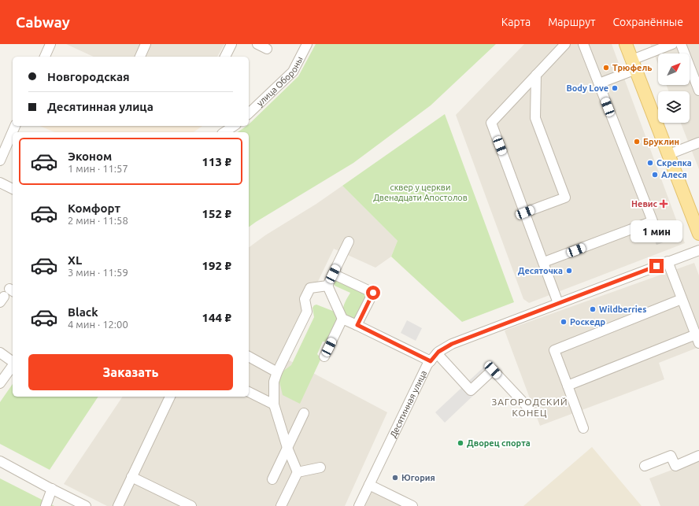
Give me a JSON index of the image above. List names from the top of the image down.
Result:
{
  "streets": {
    "street": ["улица Обороны", "Десятинная улица"]
  },
  "districts": ["ЗАГОРОДСКИЙ КОНЕЦ"],
  "parks": ["сквер у церкви Двенадцати Апостолов"],
  "places": {
    "other": [
      "Трюфель",
      "Body Love",
      "Бруклин",
      "Скрепка",
      "Алеся",
      "Десяточка",
      "Wildberries",
      "Роскедр",
      "Дворец спорта",
      "Югория"
    ],
    "health": ["Невис"]
  },
  "north": "top right",
  "page": {
    "header": "Cabway",
    "nav": ["Карта", "Маршрут", "Сохранённые"],
    "banner": ["Новгородская", "Десятинная улица"],
    "list": [
      {
        "name": "Эконом",
        "note": "1 мин · 11:57",
        "value": "113 ₽"
      },
      {
        "name": "Комфорт",
        "note": "2 мин · 11:58",
        "value": "152 ₽"
      },
      {
        "name": "XL",
        "note": "3 мин · 11:59",
        "value": "192 ₽"
      },
      {
        "name": "Black",
        "note": "4 мин · 12:00",
        "value": "144 ₽"
      }
    ],
    "bubble": "1 мин",
    "buttons": "Заказать"
  }
}
